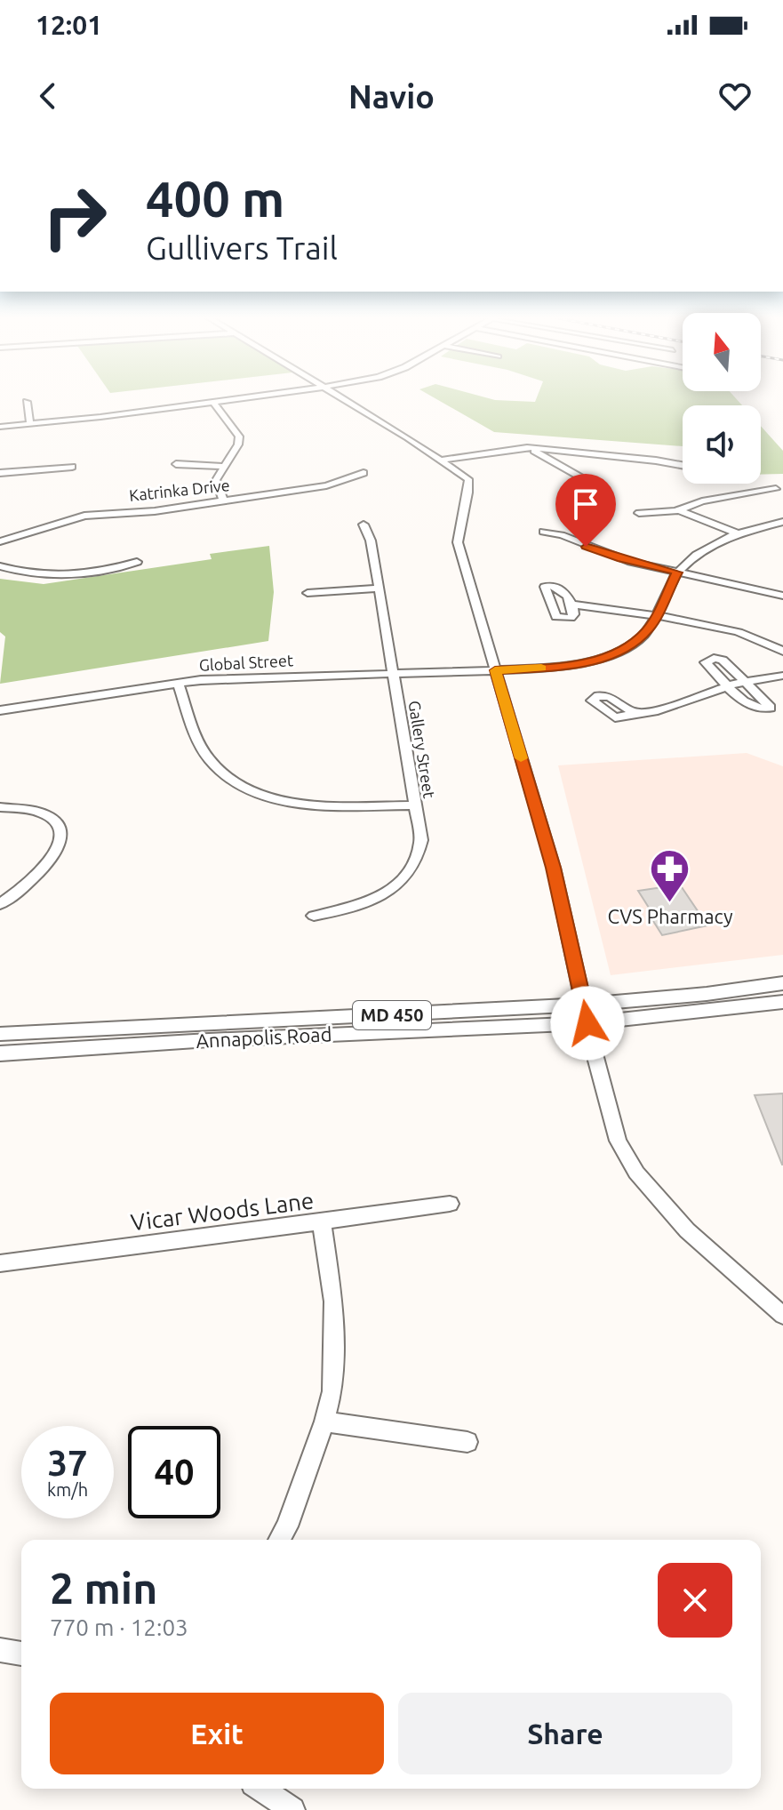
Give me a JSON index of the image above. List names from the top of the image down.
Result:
{
  "streets": {
    "main road": ["MD 450", "Annapolis Road"],
    "street": [
      "Katrinka Drive",
      "Global Street",
      "Gallery Street",
      "Vicar Woods Lane"
    ]
  },
  "crossings": [
    ["Global Street", "Gallery Street"]
  ],
  "places": {
    "pharmacy": ["CVS Pharmacy"]
  },
  "north": "top",
  "page": {
    "status": "12:01",
    "header": "Navio",
    "turn": ["400 m", "Gullivers Trail"],
    "speed": "37 km/h",
    "limit": "40",
    "heading": ["2 min", "770 m · 12:03"],
    "buttons": ["Exit", "Share"]
  }
}
